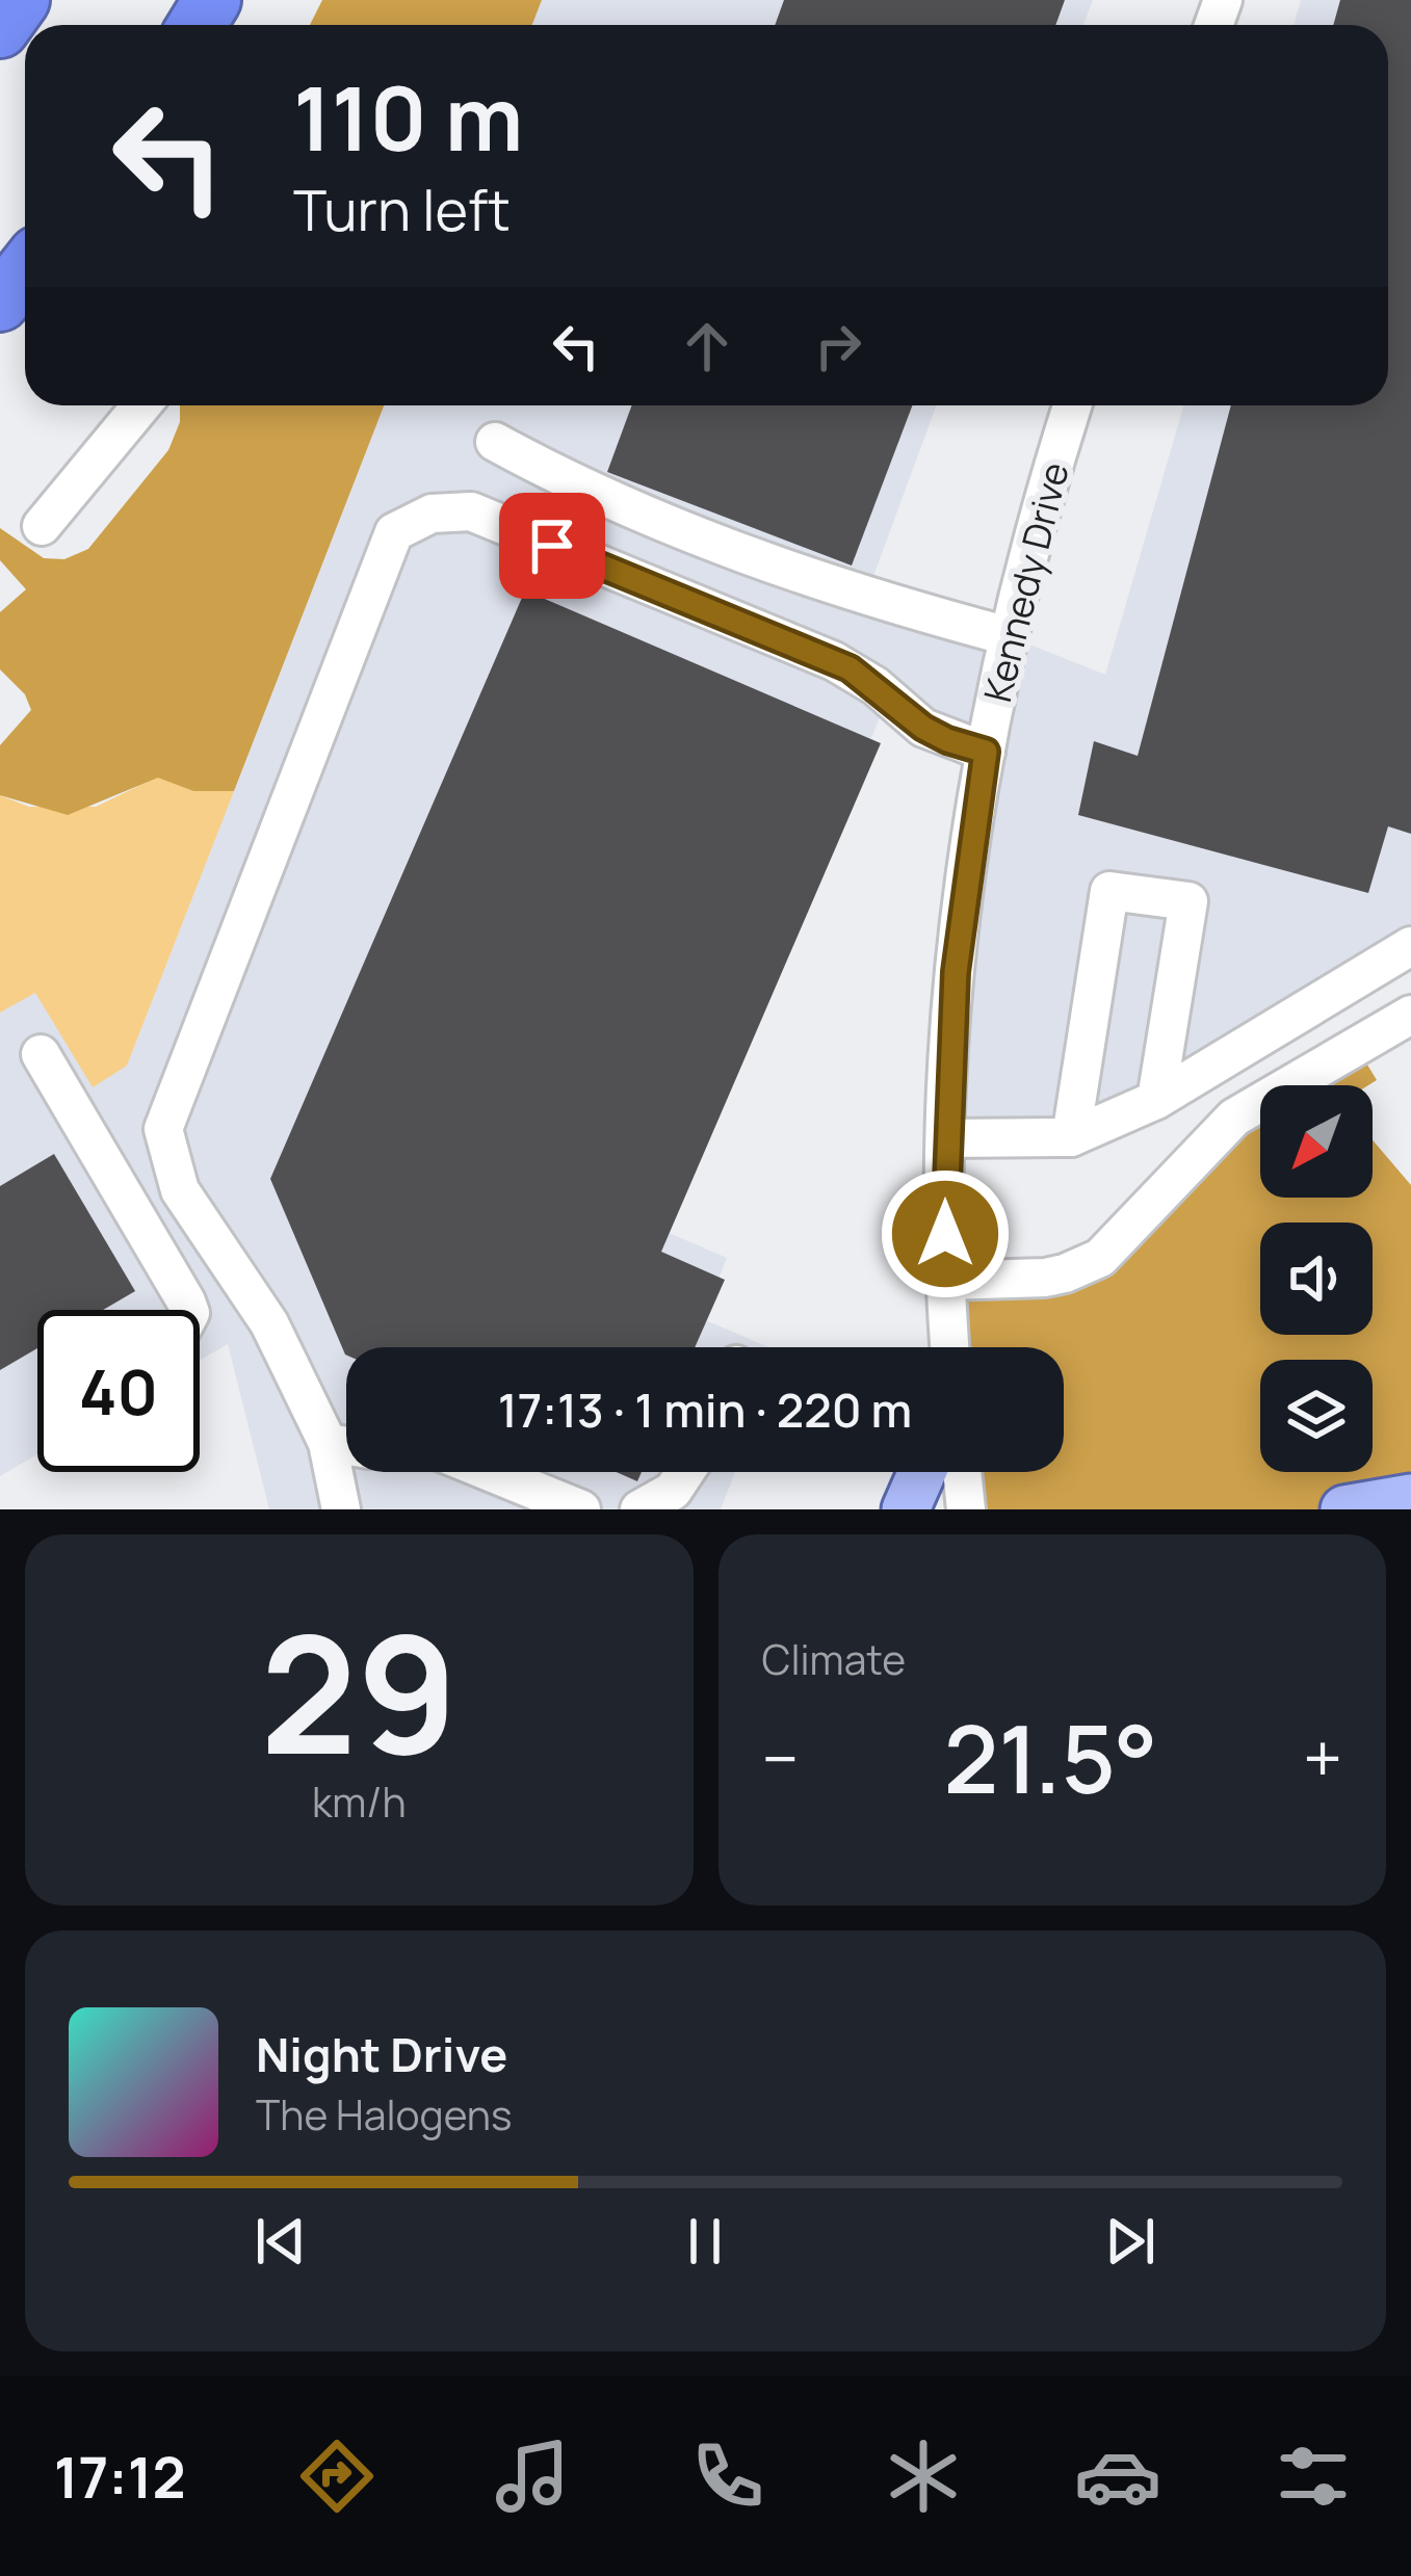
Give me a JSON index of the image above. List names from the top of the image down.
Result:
{
  "streets": {
    "street": ["Kennedy Drive"]
  },
  "north": "bottom left",
  "page": {
    "turn": ["110 m", "Turn left"],
    "limit": "40",
    "trip": "17:13 · 1 min · 220 m",
    "tile": [
      ["29", "km/h"],
      "Climate"
    ],
    "heat": ["−", "21.5°", "+"],
    "song": ["Night Drive", "The Halogens"],
    "tabs": "17:12"
  }
}
